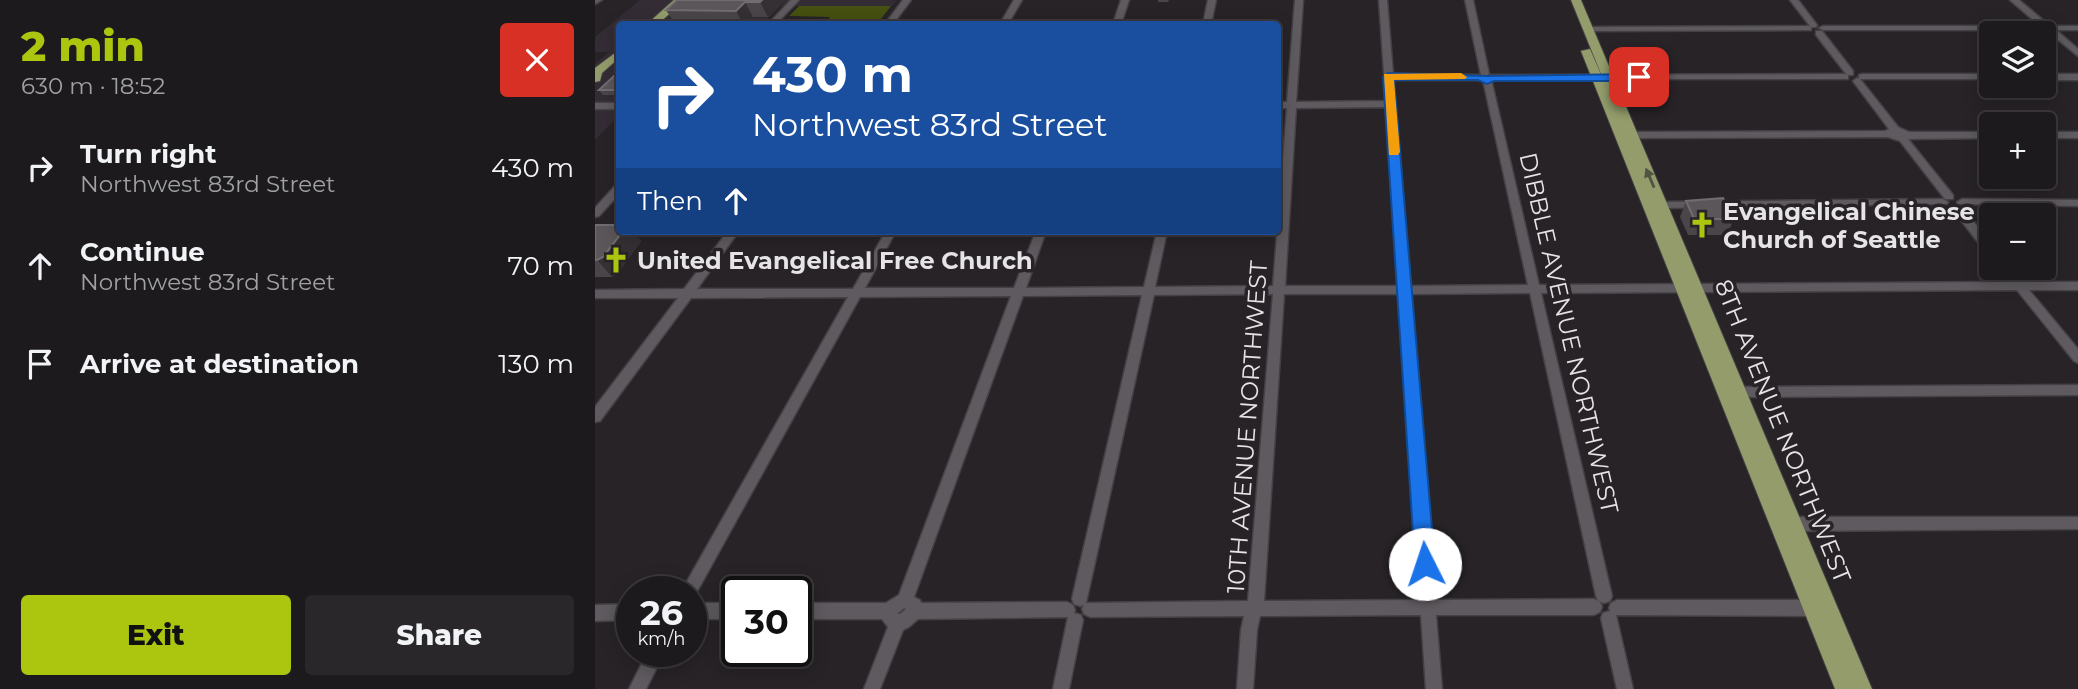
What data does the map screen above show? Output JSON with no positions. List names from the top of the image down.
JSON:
{
  "streets": {
    "main road": ["8TH AVENUE NORTHWEST"],
    "street": ["DIBBLE AVENUE NORTHWEST", "10TH AVENUE NORTHWEST"]
  },
  "places": {
    "church": ["Evangelical Chinese Church of Seattle", "United Evangelical Free Church"]
  },
  "page": {
    "heading": ["2 min", "630 m · 18:52"],
    "map_buttons": ["+", "−"],
    "turn": ["430 m", "Northwest 83rd Street"],
    "list": [
      {
        "name": "Turn right",
        "note": "Northwest 83rd Street",
        "value": "430 m"
      },
      {
        "name": "Continue",
        "note": "Northwest 83rd Street",
        "value": "70 m"
      },
      {
        "name": "Arrive at destination",
        "value": "130 m"
      }
    ],
    "then": "Then",
    "speed": "26 km/h",
    "limit": "30",
    "buttons": ["Exit", "Share"]
  }
}
